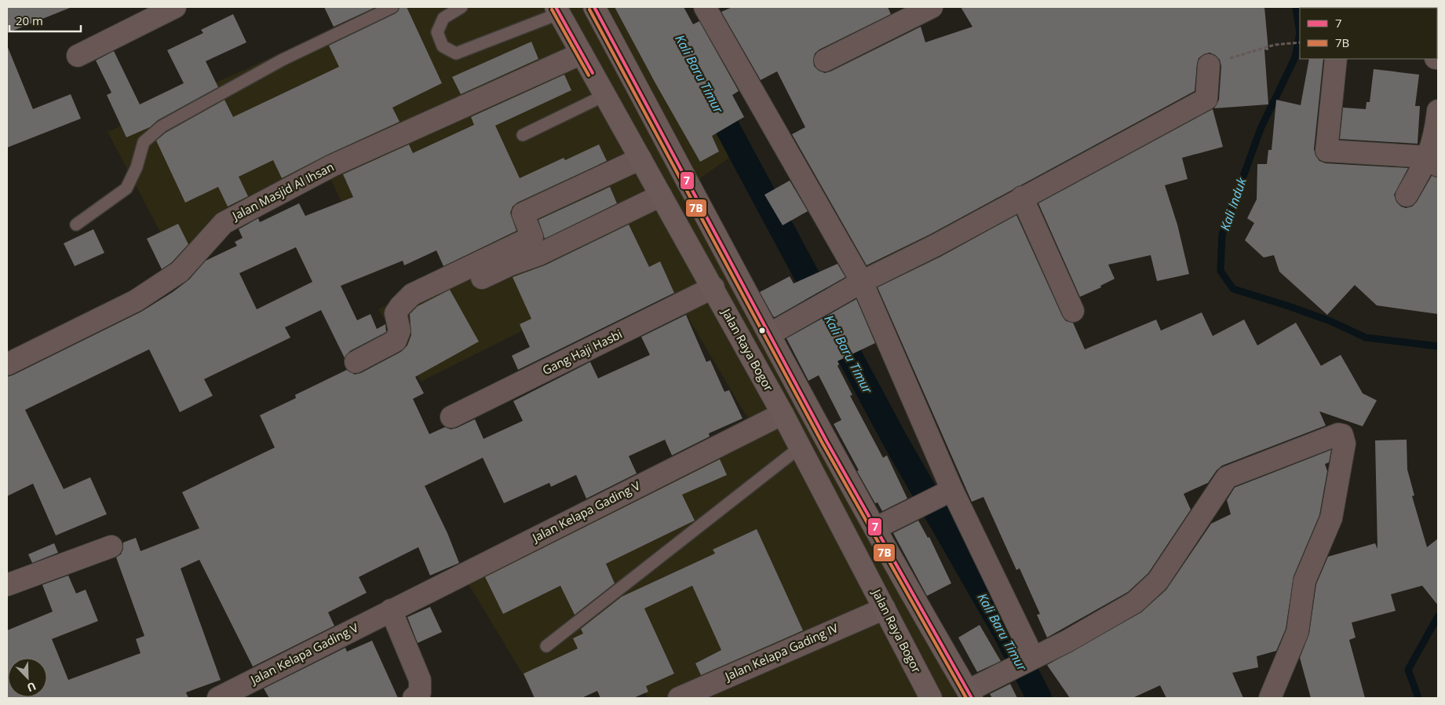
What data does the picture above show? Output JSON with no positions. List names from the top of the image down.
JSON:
{
  "streets": {
    "highway": ["Jalan Raya Bogor"],
    "street": [
      "Jalan Masjid Al Ihsan",
      "Gang Haji Hasbi",
      "Jalan Kelapa Gading V",
      "Jalan Kelapa Gading IV"
    ]
  },
  "crossings": [
    ["Jalan Masjid Al Ihsan", "Jalan Raya Bogor"],
    ["Jalan Raya Bogor", "Gang Haji Hasbi"],
    ["Jalan Raya Bogor", "Jalan Kelapa Gading V"],
    ["Jalan Raya Bogor", "Jalan Kelapa Gading IV"]
  ],
  "water": ["Kali Baru Timur", "Kali Induk"],
  "lines": ["transit line 7", "transit line 7B"],
  "legend": ["7", "7B"],
  "scale_bar": "20 m",
  "north": "bottom right"
}
